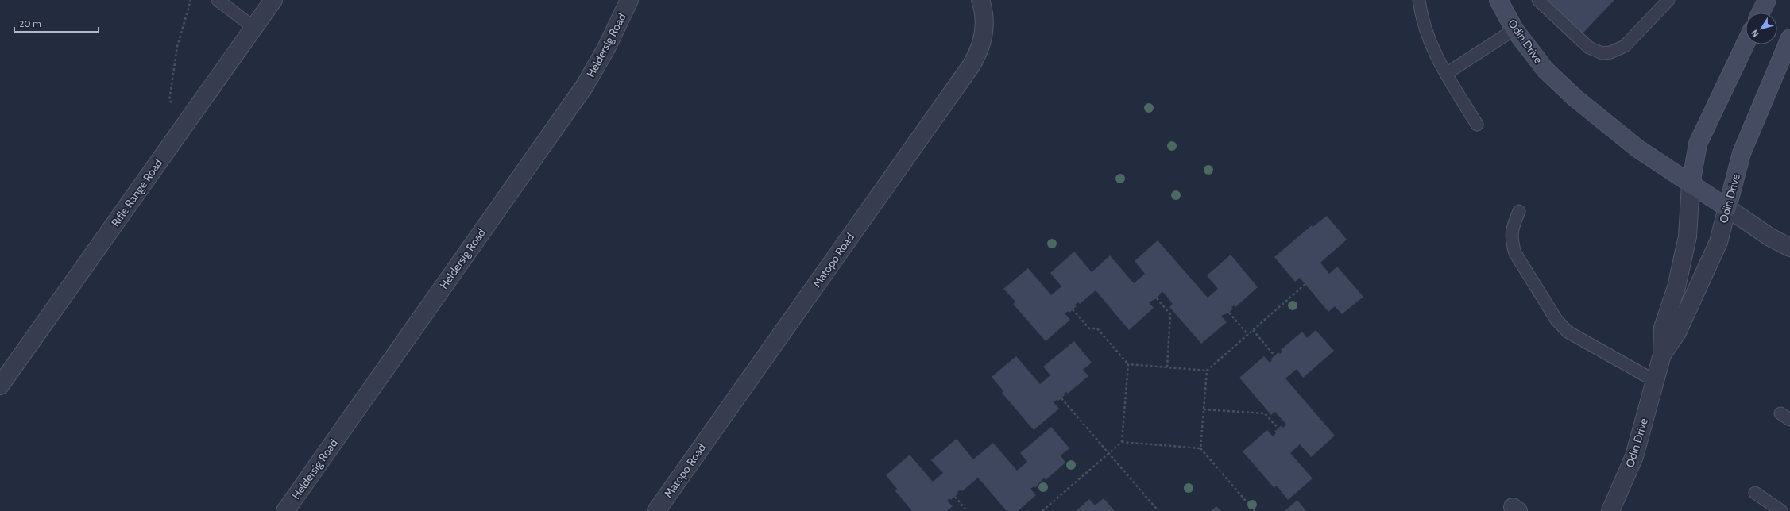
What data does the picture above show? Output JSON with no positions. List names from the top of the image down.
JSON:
{
  "streets": {
    "street": [
      "Odin Drive",
      "Heldersig Road",
      "Rifle Range Road",
      "Matopo Road"
    ]
  },
  "scale_bar": "20 m",
  "north": "bottom left"
}
